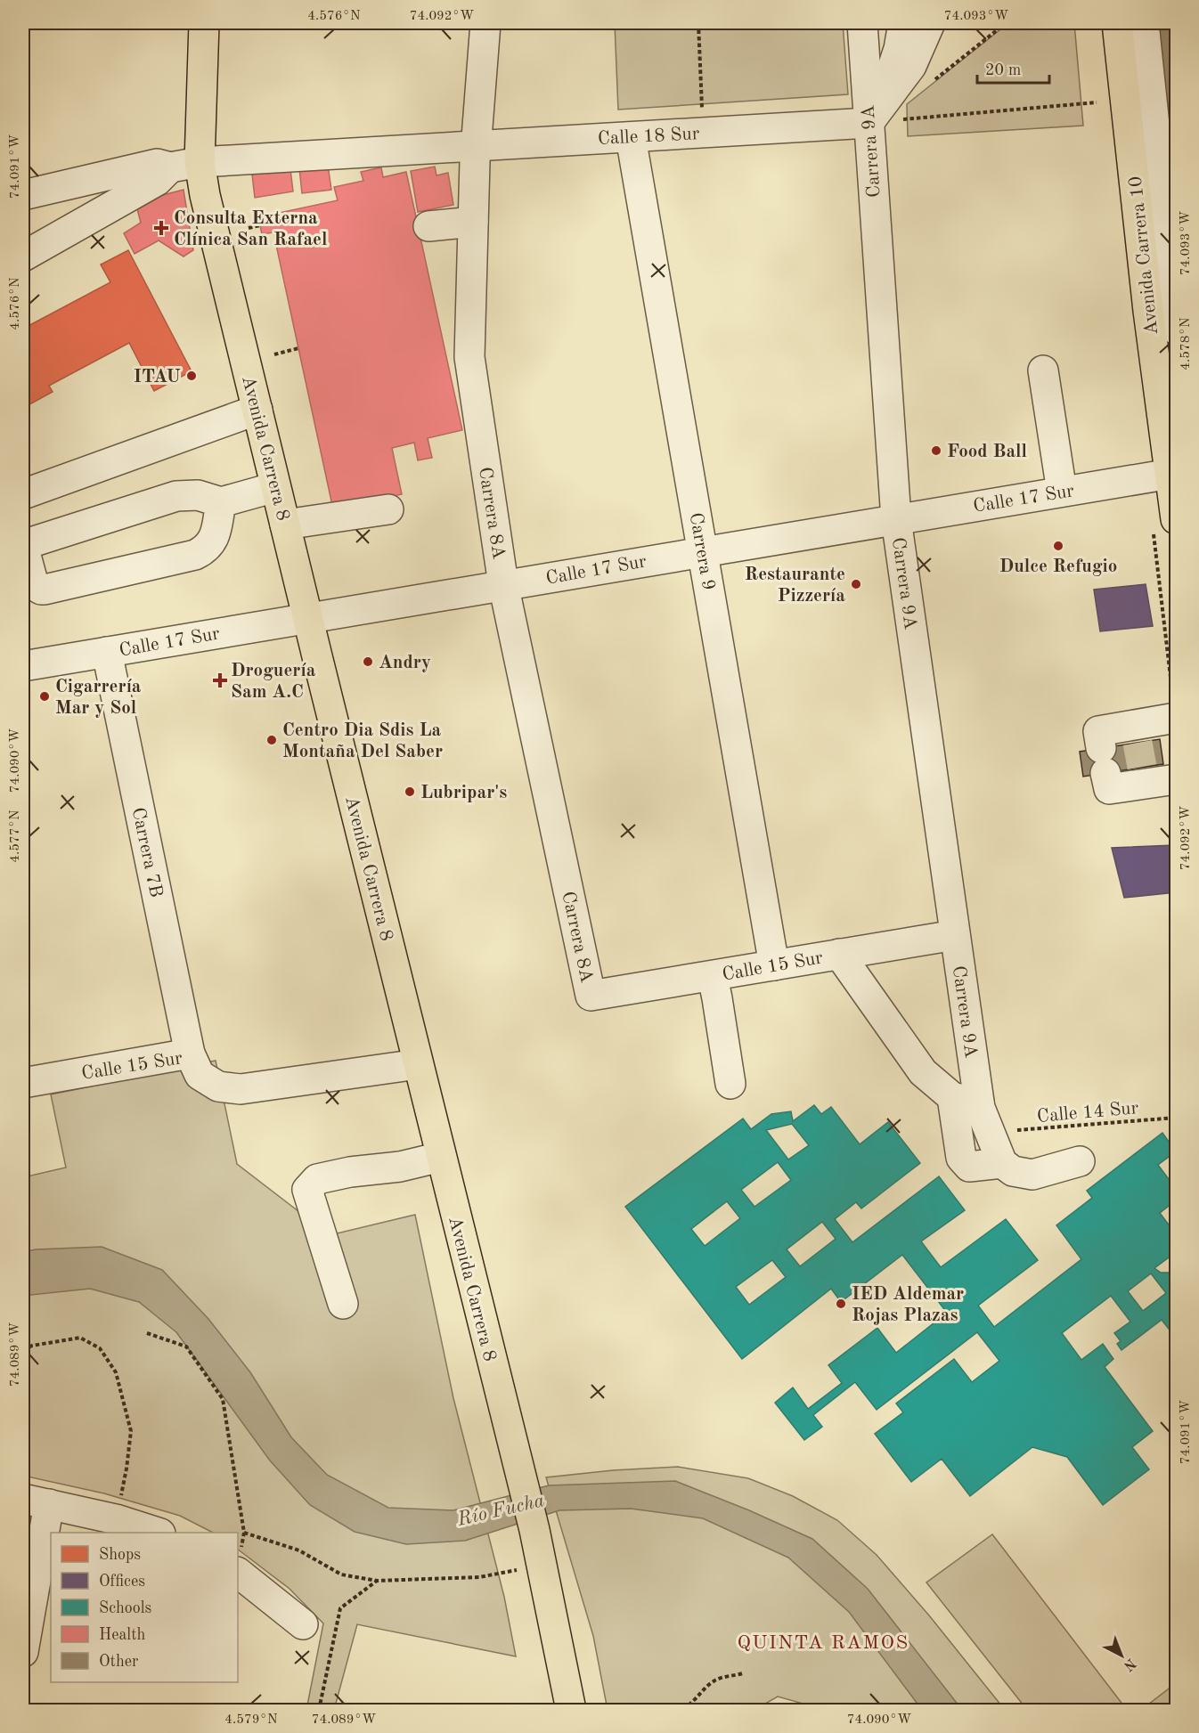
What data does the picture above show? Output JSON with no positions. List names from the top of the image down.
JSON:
{
  "streets": {
    "main road": ["Avenida Carrera 10", "Avenida Carrera 8"],
    "street": [
      "Calle 18 Sur",
      "Carrera 9A",
      "Calle 17 Sur",
      "Carrera 8A",
      "Carrera 9",
      "Carrera 7B",
      "Calle 15 Sur"
    ],
    "path": ["Calle 14 Sur"]
  },
  "crossings": [
    ["Calle 18 Sur", "Carrera 9A"],
    ["Calle 18 Sur", "Avenida Carrera 8"],
    ["Calle 18 Sur", "Carrera 8A"],
    ["Calle 18 Sur", "Carrera 9"],
    ["Carrera 9A", "Calle 17 Sur"],
    ["Carrera 9A", "Calle 15 Sur"],
    ["Avenida Carrera 10", "Calle 17 Sur"],
    ["Avenida Carrera 8", "Calle 17 Sur"],
    ["Avenida Carrera 8", "Calle 15 Sur"],
    ["Calle 17 Sur", "Carrera 8A"],
    ["Calle 17 Sur", "Carrera 9"],
    ["Calle 17 Sur", "Carrera 7B"],
    ["Carrera 8A", "Calle 15 Sur"],
    ["Carrera 9", "Calle 15 Sur"],
    ["Carrera 7B", "Calle 15 Sur"]
  ],
  "districts": ["QUINTA RAMOS"],
  "water": ["Río Fucha"],
  "places": {
    "health": ["Consulta Externa Clínica San Rafael", "Droguería Sam A.C"],
    "other": [
      "ITAU",
      "Food Ball",
      "Dulce Refugio",
      "Restaurante Pizzería",
      "Andry",
      "Cigarrería Mar y Sol",
      "Centro Dia Sdis La Montaña Del Saber",
      "Lubripar's",
      "IED Aldemar Rojas Plazas"
    ]
  },
  "legend": [
    "Shops",
    "Offices",
    "Schools",
    "Health",
    "Other"
  ],
  "scale_bar": "20 m",
  "north": "bottom right",
  "coordinates": [
    "4.576°N",
    "74.092°W",
    "74.093°W",
    "74.091°W",
    "4.578°N",
    "74.090°W",
    "4.577°N",
    "74.089°W",
    "4.579°N"
  ]
}
